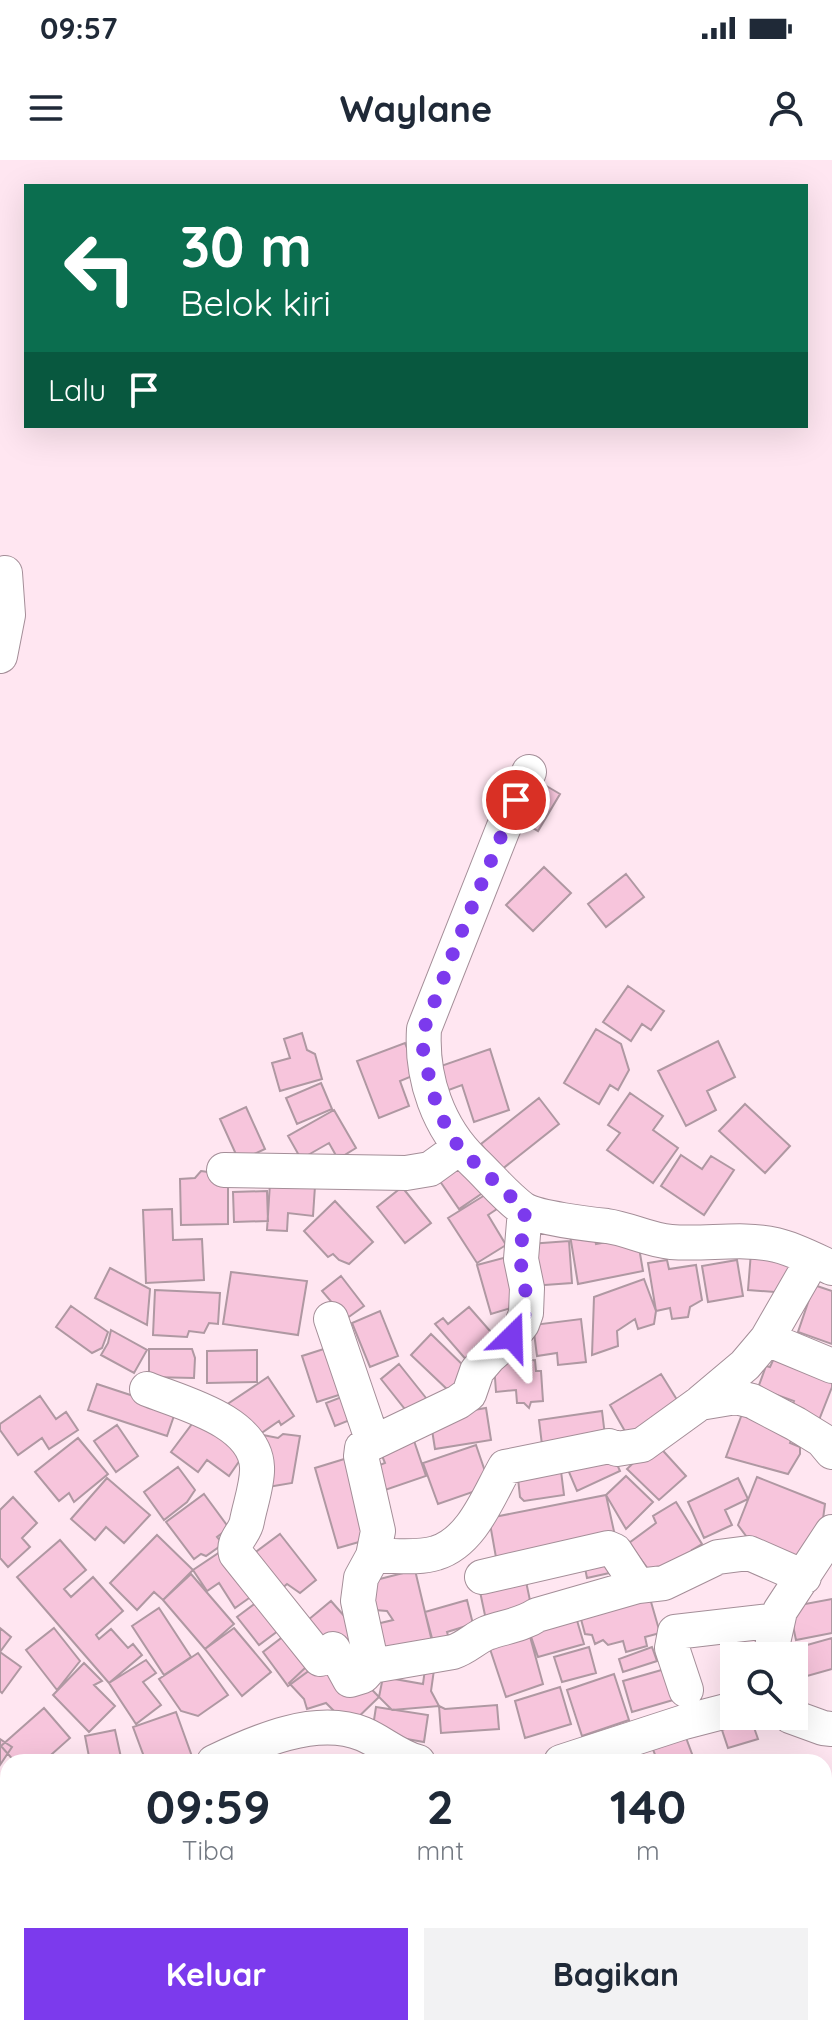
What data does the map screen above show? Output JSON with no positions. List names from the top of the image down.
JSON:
{
  "page": {
    "status": "09:57",
    "header": "Waylane",
    "turn": ["30 m", "Belok kiri"],
    "then": "Lalu",
    "eta": [
      "09:59",
      "Tiba",
      "2",
      "mnt",
      "140",
      "m"
    ],
    "buttons": ["Keluar", "Bagikan"]
  }
}
